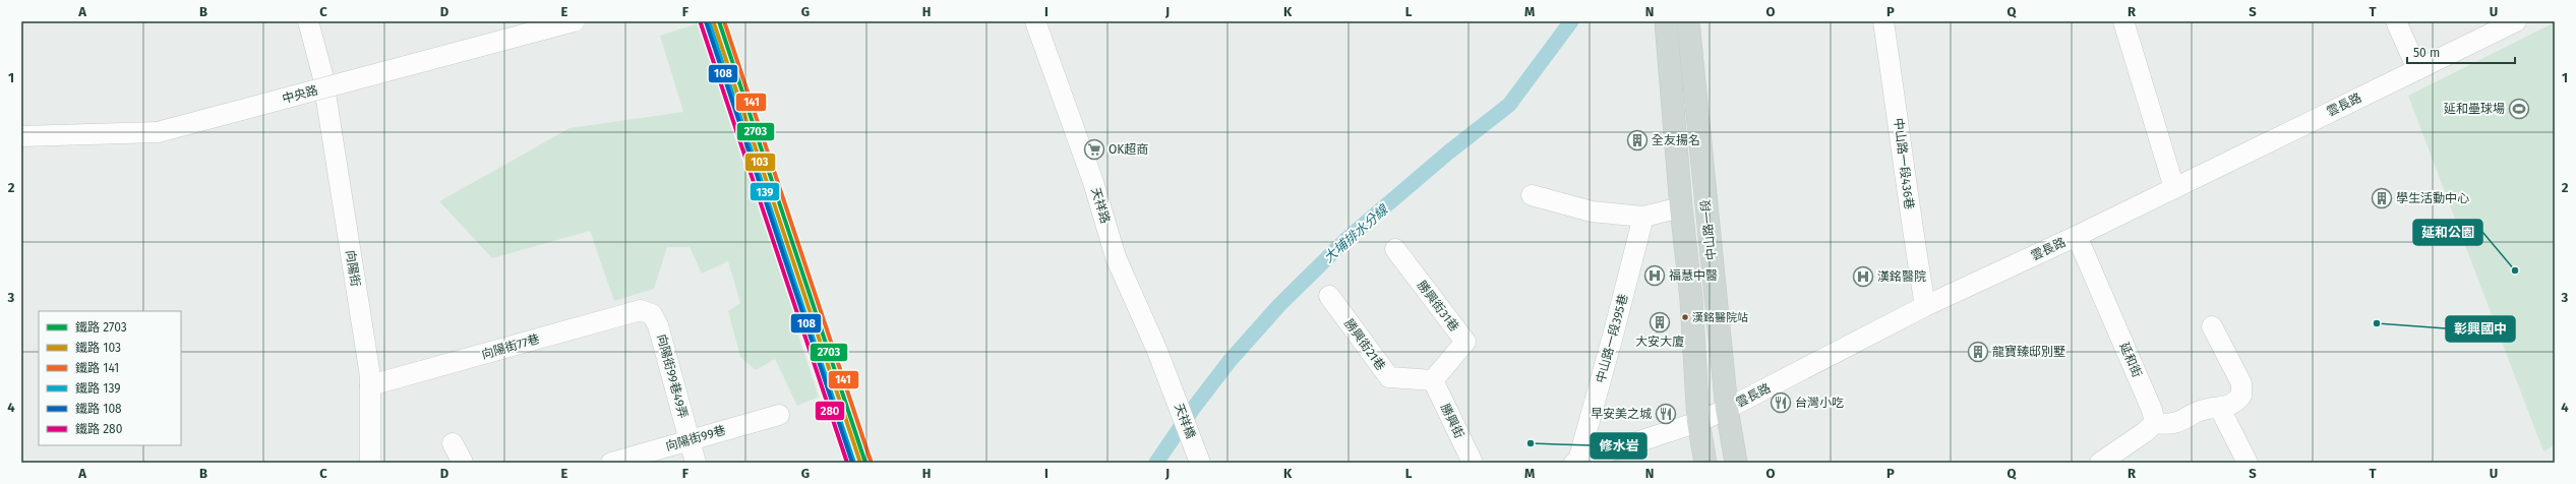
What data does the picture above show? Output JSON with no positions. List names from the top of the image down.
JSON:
{
  "streets": {
    "main road": ["中山路一段"],
    "street": [
      "中央路",
      "雲長路",
      "中山路一段436巷",
      "天祥路",
      "向陽街",
      "勝興街31巷",
      "中山路一段395巷",
      "勝興街21巷",
      "向陽街77巷",
      "延和街",
      "向陽街99巷49弄",
      "天祥橋",
      "勝興街",
      "向陽街99巷"
    ]
  },
  "crossings": [
    ["雲長路", "中山路一段436巷"],
    ["雲長路", "中山路一段"],
    ["雲長路", "中山路一段395巷"],
    ["雲長路", "延和街"],
    ["天祥路", "天祥橋"],
    ["向陽街", "向陽街77巷"],
    ["勝興街31巷", "勝興街21巷"],
    ["勝興街31巷", "勝興街"],
    ["勝興街21巷", "勝興街"],
    ["向陽街77巷", "向陽街99巷49弄"],
    ["向陽街99巷49弄", "向陽街99巷"]
  ],
  "water": ["大埔排水分線"],
  "places": {
    "sports": ["延和壘球場"],
    "building": [
      "全友揚名",
      "學生活動中心",
      "大安大廈",
      "龍寶臻邸別墅"
    ],
    "supermarket": ["OK超商"],
    "other": [
      "延和公園",
      "漢銘醫院站",
      "彰興國中",
      "修水岩"
    ],
    "hospital": ["福慧中醫", "漢銘醫院"],
    "restaurant": ["台灣小吃", "早安美之城"]
  },
  "lines": [
    "rail line 2703",
    "rail line 141",
    "rail line 108",
    "rail line 103",
    "rail line 280",
    "rail line 139"
  ],
  "legend": [
    "鐵路 2703",
    "鐵路 103",
    "鐵路 141",
    "鐵路 139",
    "鐵路 108",
    "鐵路 280"
  ],
  "scale_bar": "50 m",
  "grid": {
    "columns": [
      "A",
      "B",
      "C",
      "D",
      "E",
      "F",
      "G",
      "H",
      "I",
      "J",
      "K",
      "L",
      "M",
      "N",
      "O",
      "P",
      "Q",
      "R",
      "S",
      "T",
      "U"
    ],
    "rows": [
      "1",
      "2",
      "3",
      "4"
    ]
  }
}
